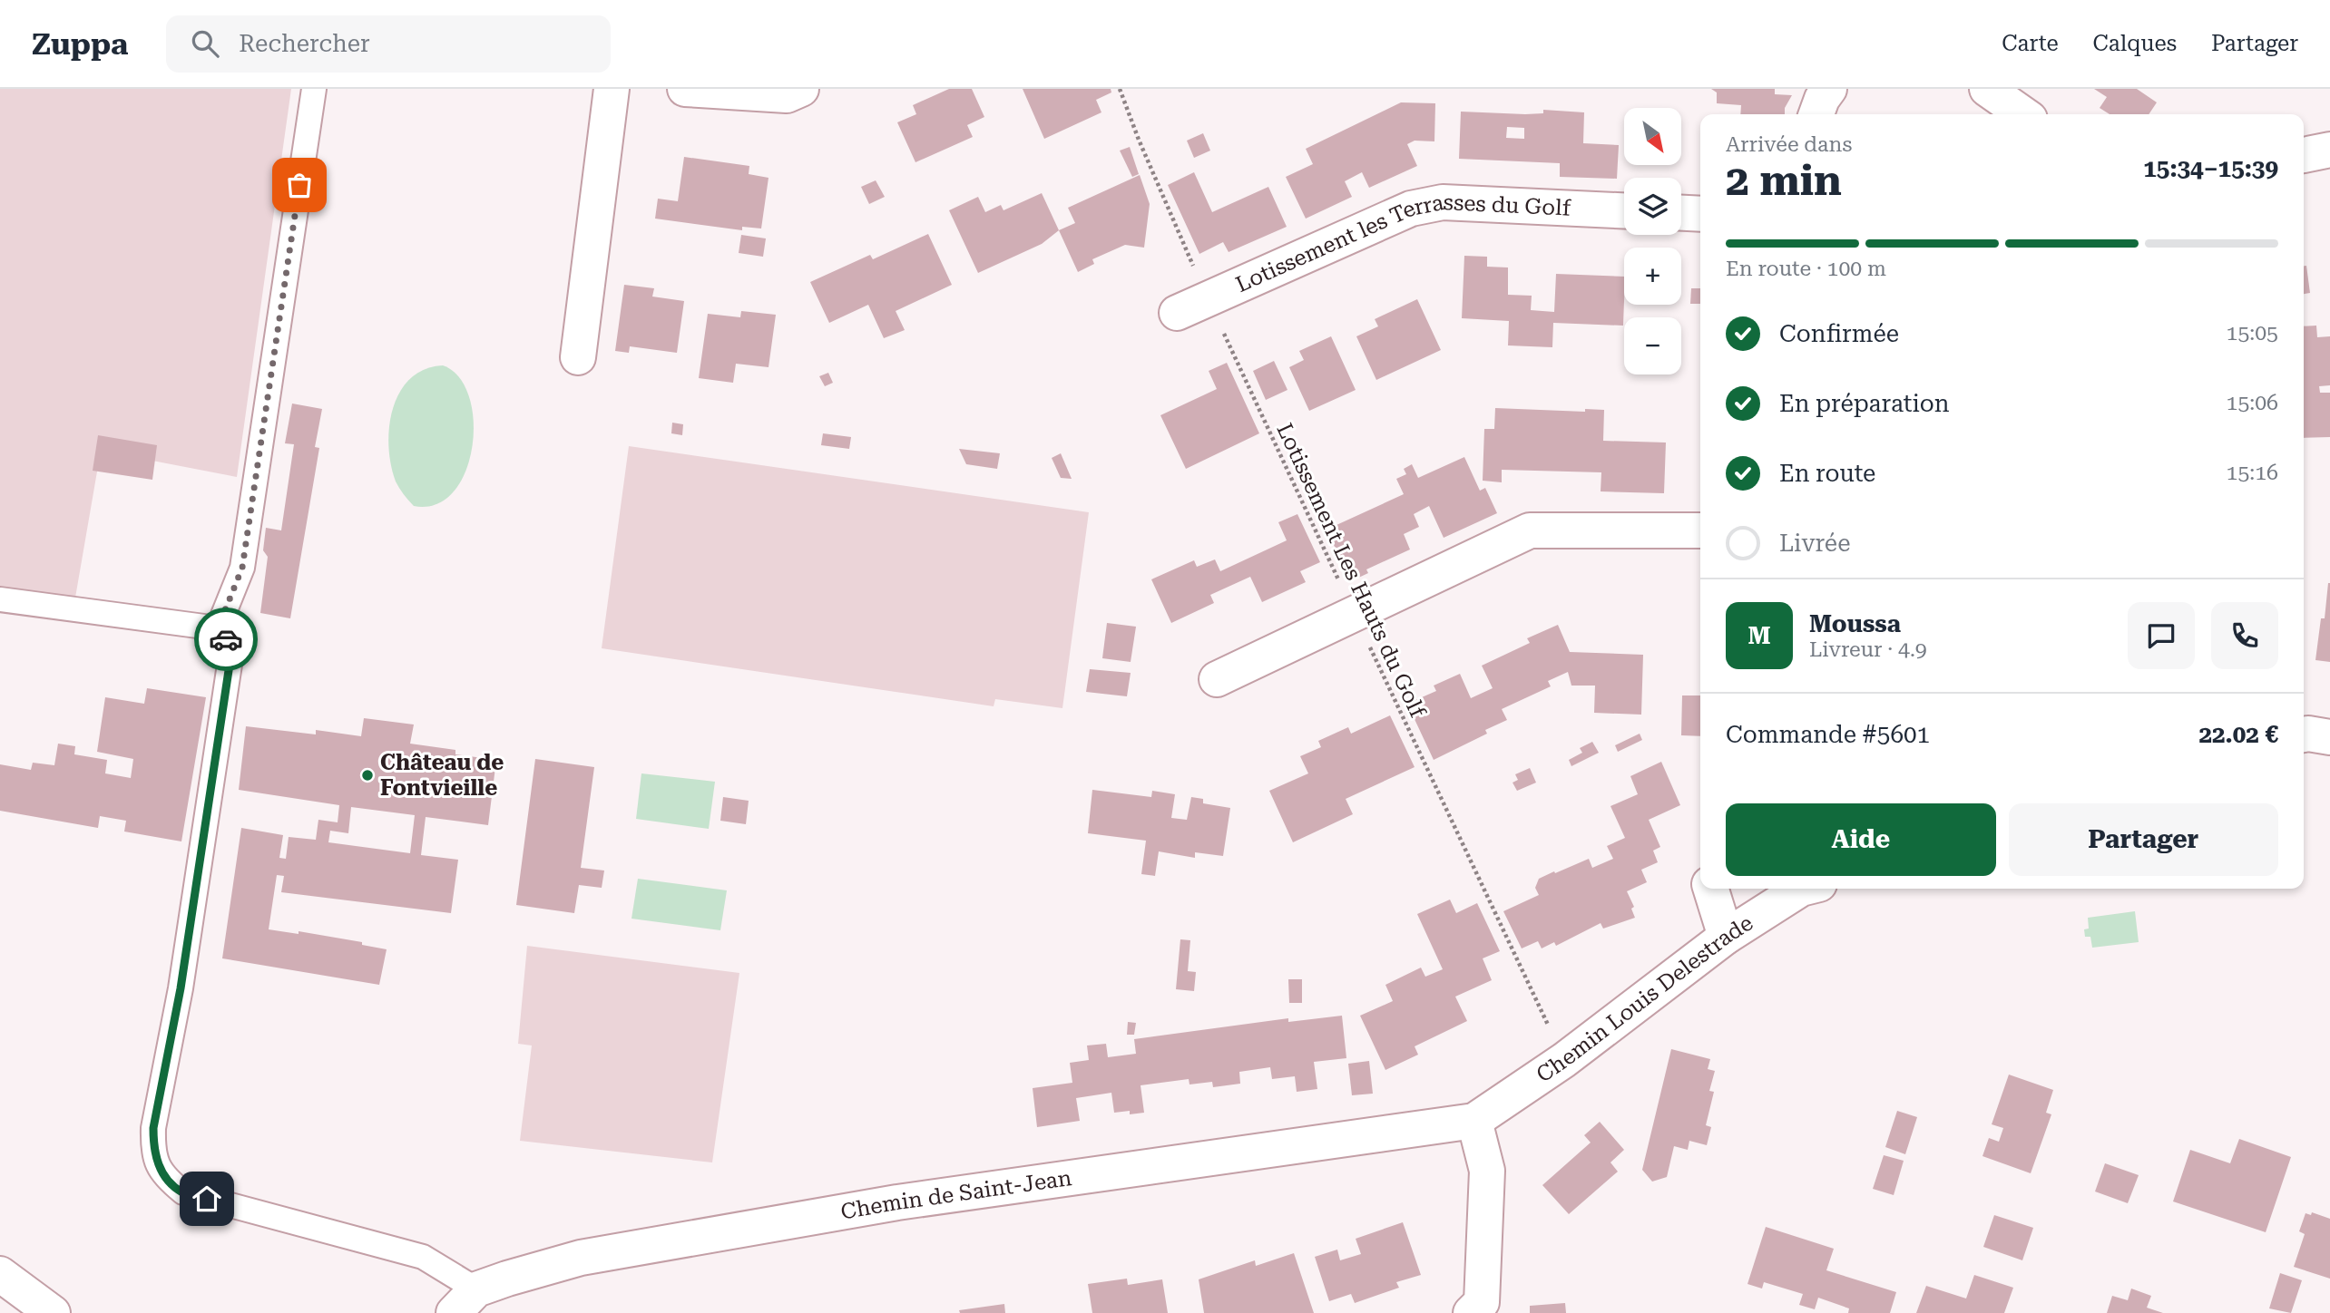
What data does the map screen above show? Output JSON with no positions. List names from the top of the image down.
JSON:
{
  "streets": {
    "street": ["Lotissement les Terrasses du Golf", "Chemin Louis Delestrade", "Chemin de Saint-Jean"],
    "path": ["Lotissement Les Hauts du Golf"]
  },
  "crossings": [
    ["Lotissement les Terrasses du Golf", "Lotissement Les Hauts du Golf"],
    ["Lotissement Les Hauts du Golf", "Chemin Louis Delestrade"],
    ["Chemin Louis Delestrade", "Chemin de Saint-Jean"]
  ],
  "places": ["Château de Fontvieille"],
  "north": "bottom right",
  "page": {
    "header": "Zuppa",
    "search": "Rechercher",
    "nav": ["Carte", "Calques", "Partager"],
    "map_buttons": ["+", "−"],
    "heading": ["2 min", "Arrivée dans", "15:34–15:39"],
    "panel": [
      "Moussa",
      "Livreur · 4.9",
      "Commande #5601",
      "22.02 €"
    ],
    "bar": "En route · 100 m",
    "list": [
      ["Confirmée", "15:05"],
      ["En préparation", "15:06"],
      ["En route", "15:16"],
      "Livrée"
    ],
    "round": "M",
    "buttons": ["Aide", "Partager"]
  }
}
